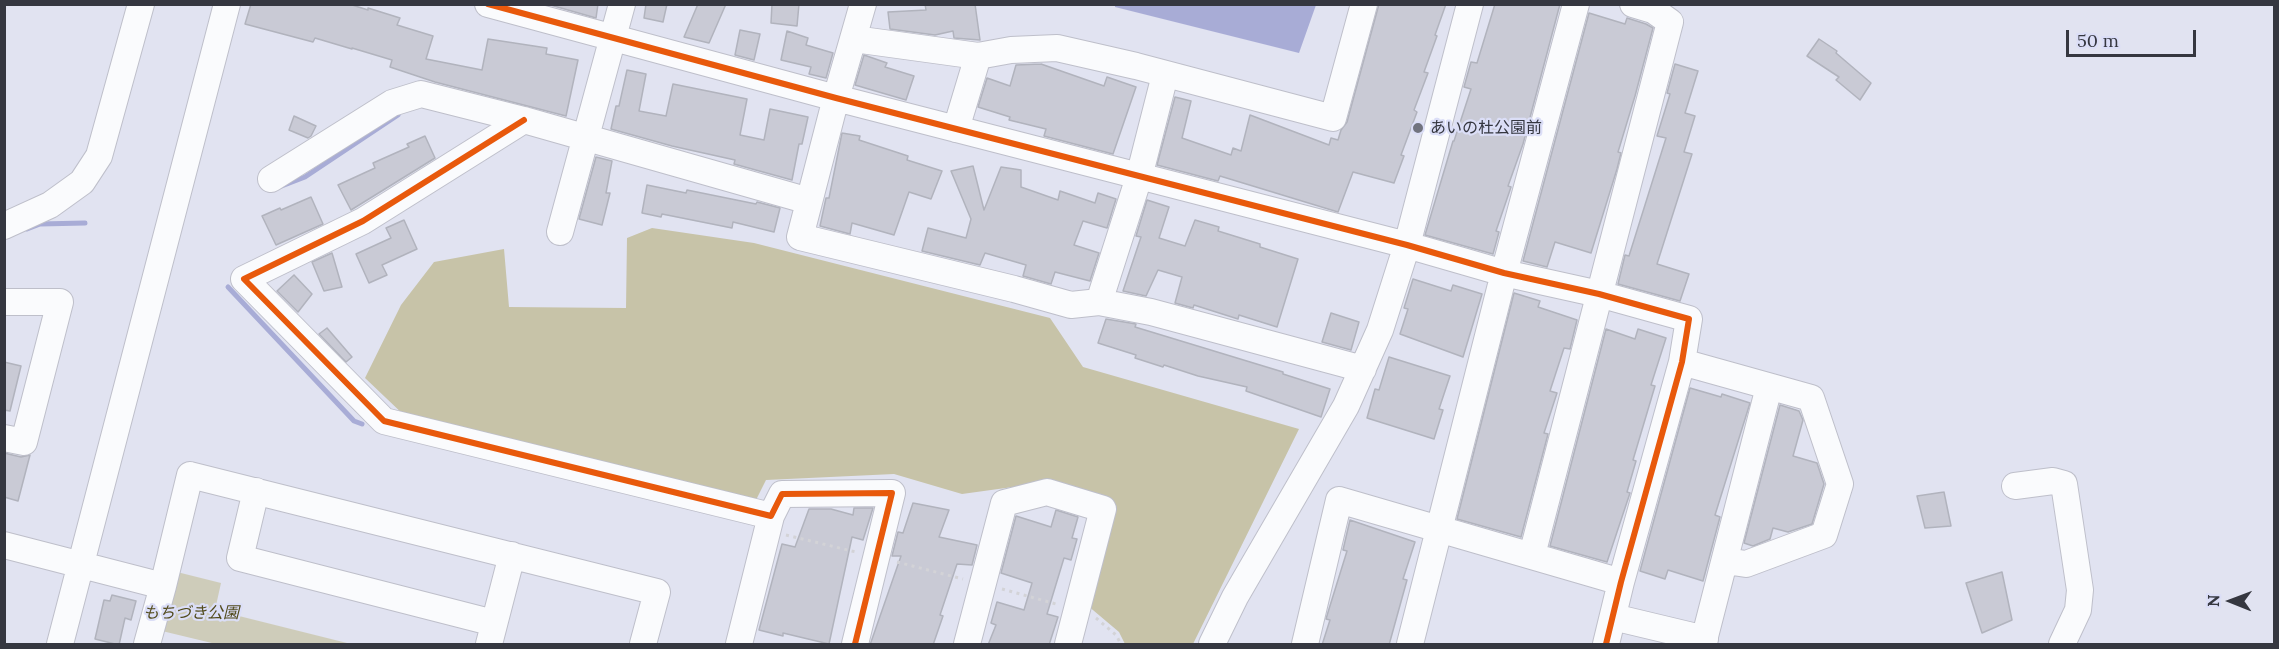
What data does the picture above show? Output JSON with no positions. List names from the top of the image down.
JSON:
{
  "parks": ["もちづき公園"],
  "places": ["あいの杜公園前"],
  "scale_bar": "50 m",
  "north": "left"
}
